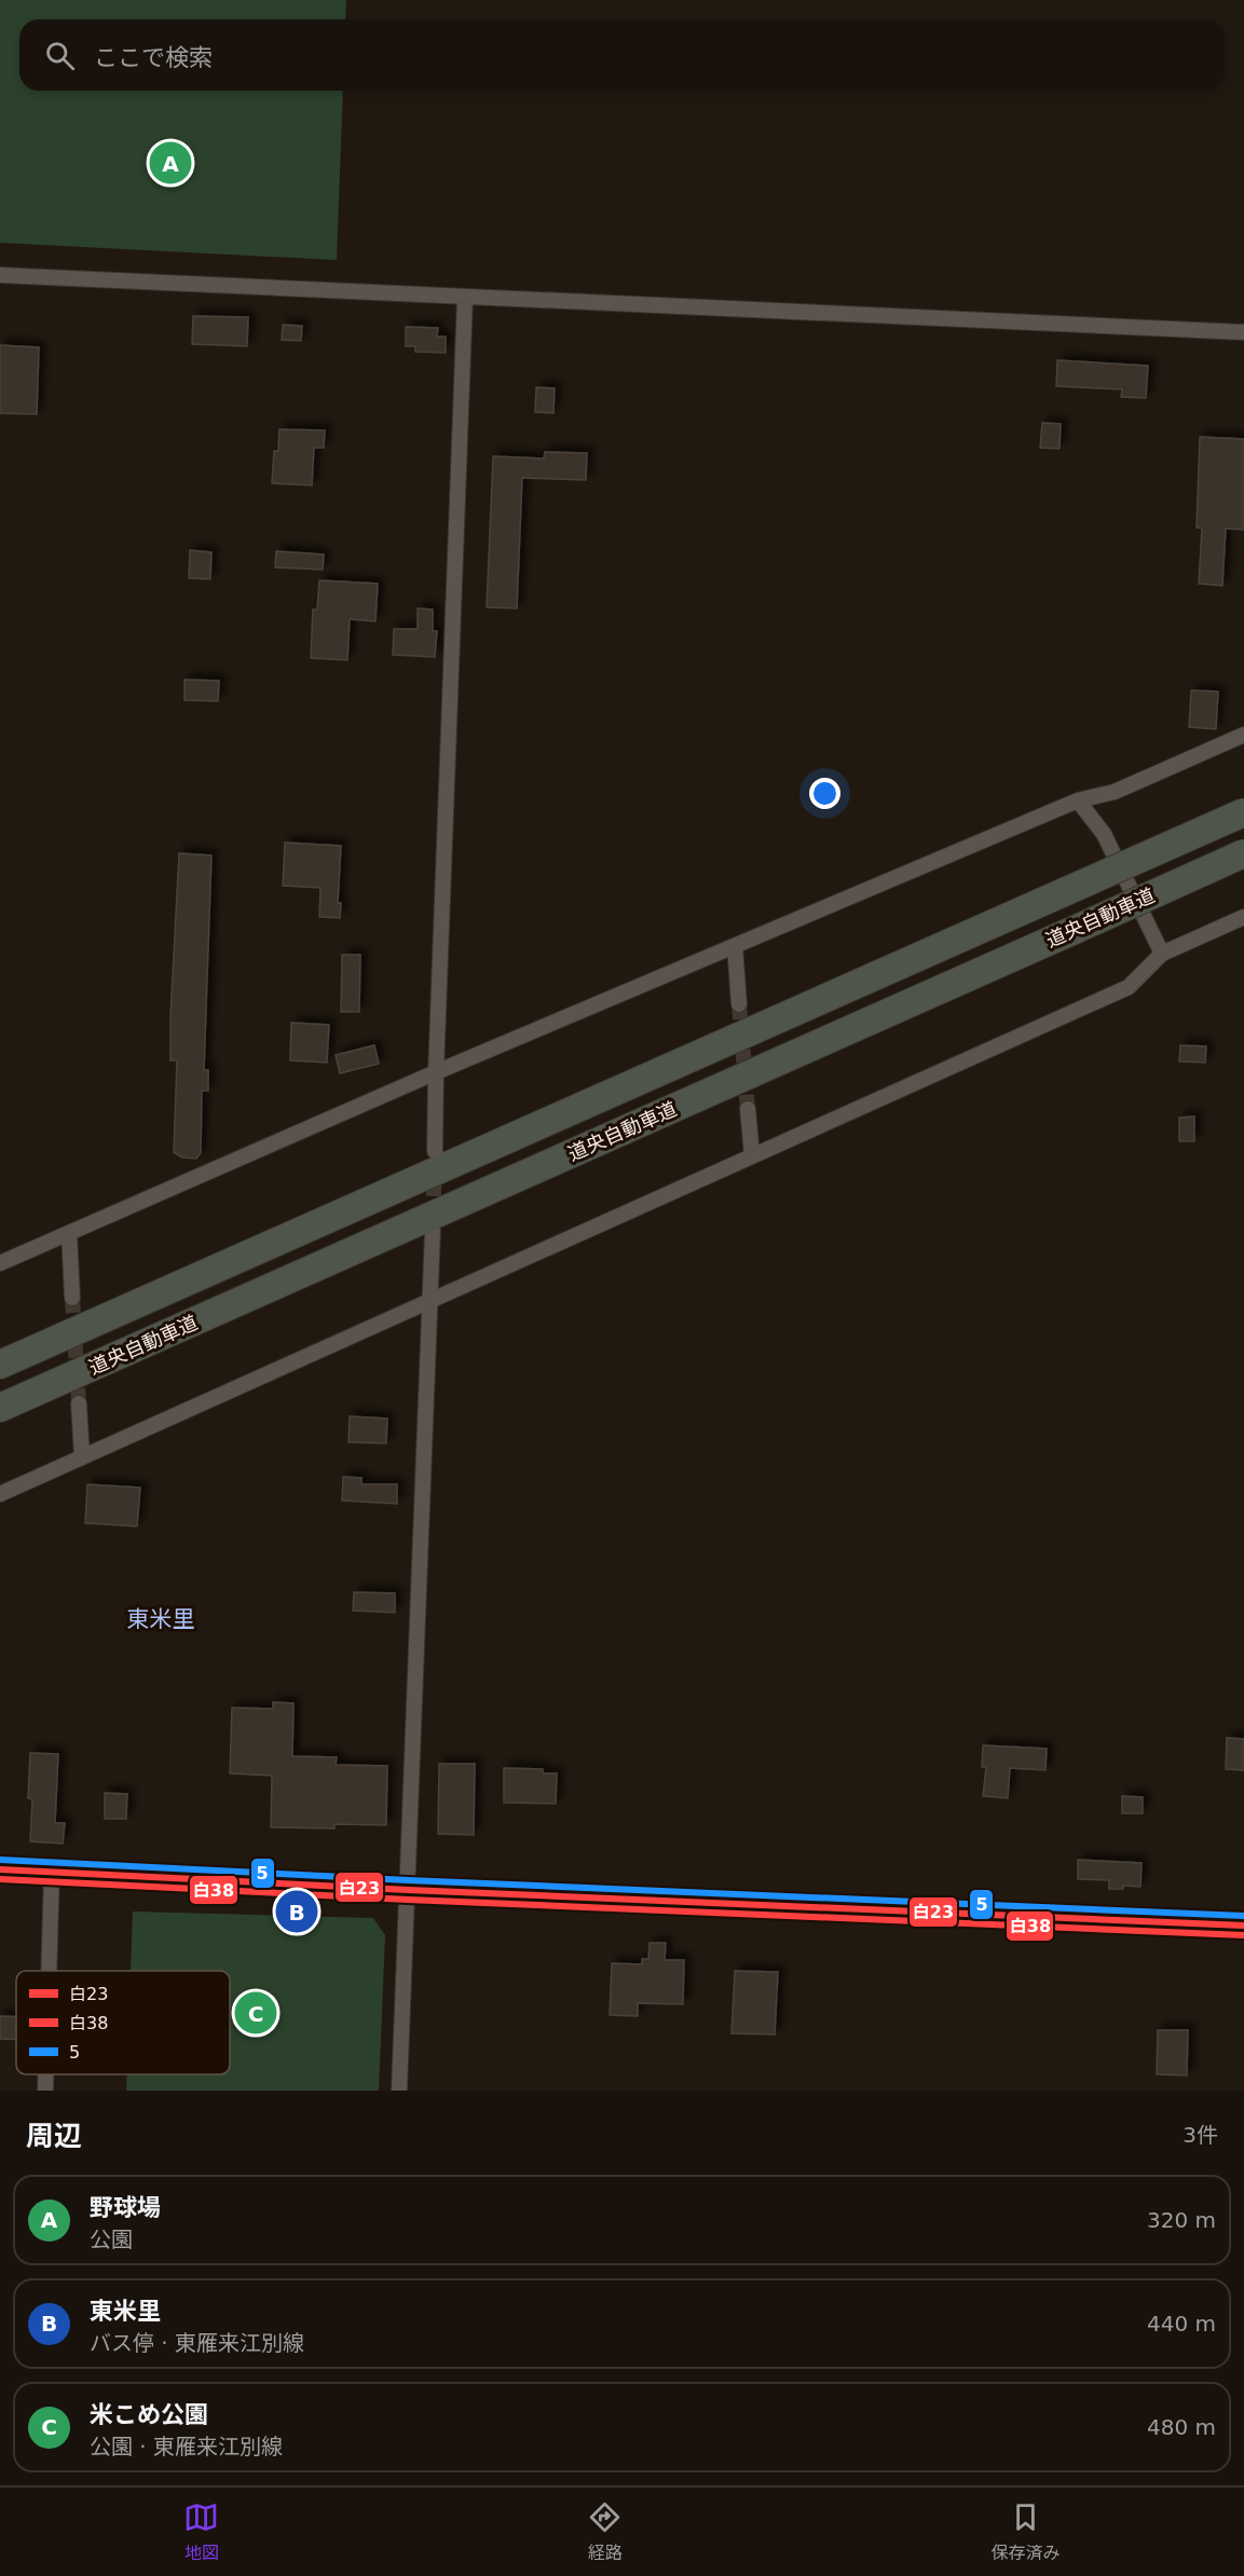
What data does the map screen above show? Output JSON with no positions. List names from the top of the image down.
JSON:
{
  "streets": {
    "highway": ["道央自動車道"]
  },
  "districts": ["東米里"],
  "lines": ["transit line 5", "transit line 白23", "transit line 白38"],
  "legend": ["白23", "白38", "5"],
  "page": {
    "search": "ここで検索",
    "pins": ["A", "B", "C"],
    "heading": ["周辺", "3件"],
    "list": [
      {
        "mark": "A",
        "name": "野球場",
        "note": "公園",
        "value": "320 m"
      },
      {
        "mark": "B",
        "name": "東米里",
        "note": "バス停 · 東雁来江別線",
        "value": "440 m"
      },
      {
        "mark": "C",
        "name": "米こめ公園",
        "note": "公園 · 東雁来江別線",
        "value": "480 m"
      }
    ],
    "nav": ["地図", "経路", "保存済み"]
  }
}
